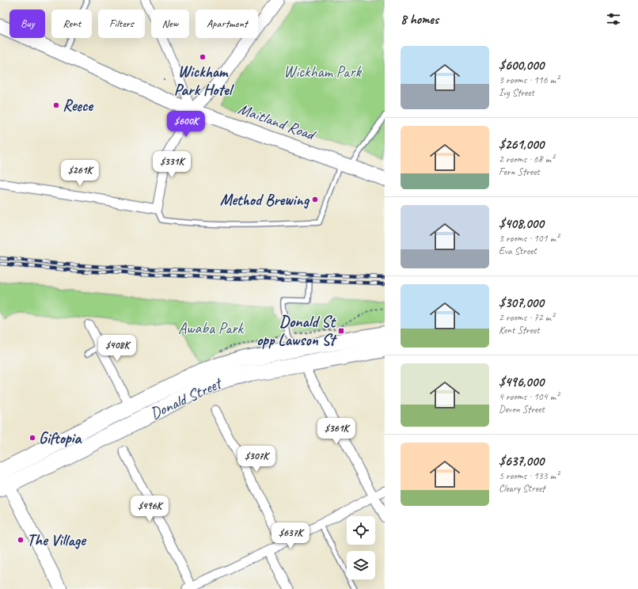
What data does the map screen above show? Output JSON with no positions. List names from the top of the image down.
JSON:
{
  "streets": {
    "highway": ["Donald Street"],
    "main road": ["Maitland Road"]
  },
  "parks": ["Wickham Park", "Awaba Park"],
  "places": {
    "other": [
      "Wickham Park Hotel",
      "Reece",
      "Method Brewing",
      "Giftopia",
      "The Village"
    ],
    "transit": ["Donald St opp Lawson St"]
  },
  "page": {
    "heading": "8 homes",
    "chip": [
      "Buy",
      "Rent",
      "Filters",
      "New",
      "Apartment"
    ],
    "list": [
      {
        "name": "$600,000",
        "note": "3 rooms · 116 m² · Ivy Street"
      },
      {
        "name": "$261,000",
        "note": "2 rooms · 68 m² · Fern Street"
      },
      {
        "name": "$408,000",
        "note": "3 rooms · 101 m² · Eva Street"
      },
      {
        "name": "$307,000",
        "note": "2 rooms · 72 m² · Kent Street"
      },
      {
        "name": "$496,000",
        "note": "4 rooms · 104 m² · Devon Street"
      },
      {
        "name": "$637,000",
        "note": "5 rooms · 133 m² · Cleary Street"
      }
    ],
    "price": [
      "$600K",
      "$331K",
      "$261K",
      "$408K",
      "$361K",
      "$307K",
      "$496K",
      "$637K"
    ]
  }
}
